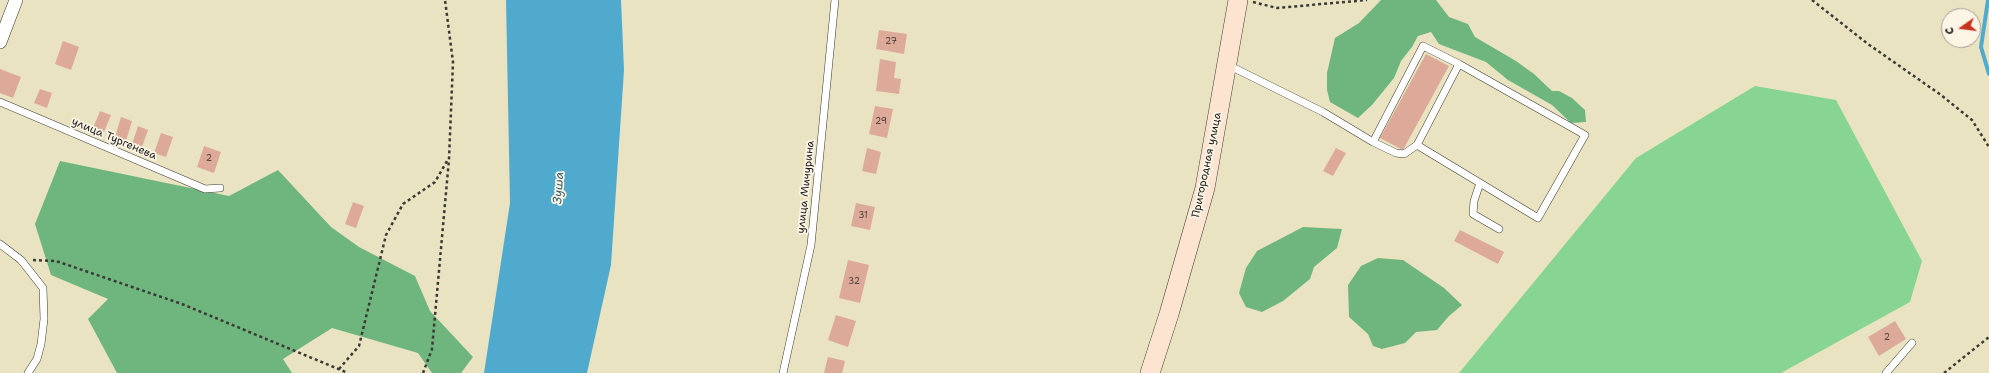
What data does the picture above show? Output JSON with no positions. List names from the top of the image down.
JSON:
{
  "streets": {
    "street": ["Пригородная улица"],
    "lane": ["улица Тургенева", "улица Мичурина"]
  },
  "water": ["Зуша"],
  "house_numbers": [
    "27",
    "29",
    "2",
    "31",
    "32",
    "2"
  ],
  "north": "left"
}
